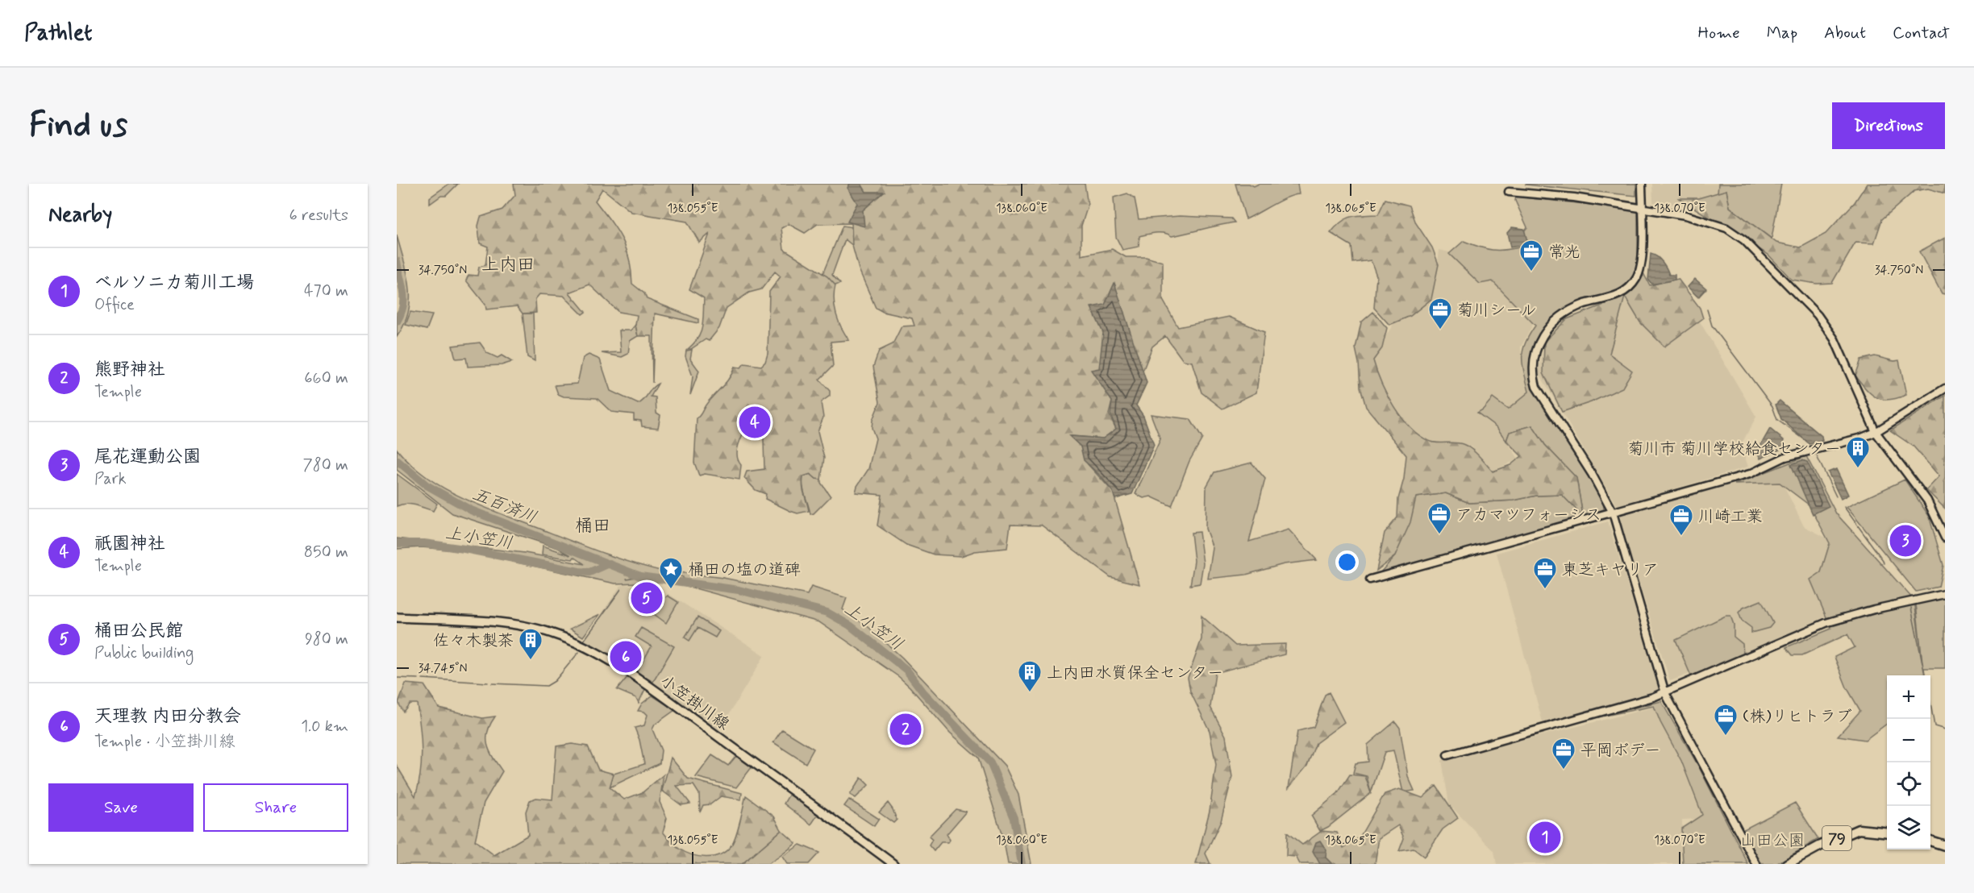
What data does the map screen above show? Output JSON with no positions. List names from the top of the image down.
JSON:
{
  "streets": {
    "main road": ["小笠掛川線", "79"]
  },
  "districts": ["上内田", "桶田"],
  "water": ["五百済川", "上小笠川"],
  "parks": ["山田公園"],
  "places": {
    "office": [
      "常光",
      "菊川シール",
      "アカマツフォーシス",
      "川崎工業",
      "東芝キヤリア",
      "(株)リヒトラブ",
      "平岡ボデー"
    ],
    "building": ["菊川市 菊川学校給食センター", "佐々木製茶", "上内田水質保全センター"],
    "place": ["桶田の塩の道碑"]
  },
  "page": {
    "header": "Pathlet",
    "nav": [
      "Home",
      "Map",
      "About",
      "Contact"
    ],
    "buttons": [
      "Directions",
      ["Save", "Share"]
    ],
    "title": "Find us",
    "heading": ["Nearby", "6 results"],
    "list": [
      {
        "mark": "1",
        "name": "ベルソニカ菊川工場",
        "note": "Office",
        "value": "470 m"
      },
      {
        "mark": "2",
        "name": "熊野神社",
        "note": "Temple",
        "value": "660 m"
      },
      {
        "mark": "3",
        "name": "尾花運動公園",
        "note": "Park",
        "value": "780 m"
      },
      {
        "mark": "4",
        "name": "祇園神社",
        "note": "Temple",
        "value": "850 m"
      },
      {
        "mark": "5",
        "name": "桶田公民館",
        "note": "Public building",
        "value": "980 m"
      },
      {
        "mark": "6",
        "name": "天理教 内田分教会",
        "note": "Temple · 小笠掛川線",
        "value": "1.0 km"
      }
    ],
    "pins": [
      "4",
      "3",
      "5",
      "6",
      "2",
      "1"
    ],
    "map_buttons": ["+", "−"]
  },
  "coordinates": [
    "138.055°E",
    "138.060°E",
    "138.065°E",
    "138.070°E",
    "34.750°N",
    "34.745°N"
  ]
}
